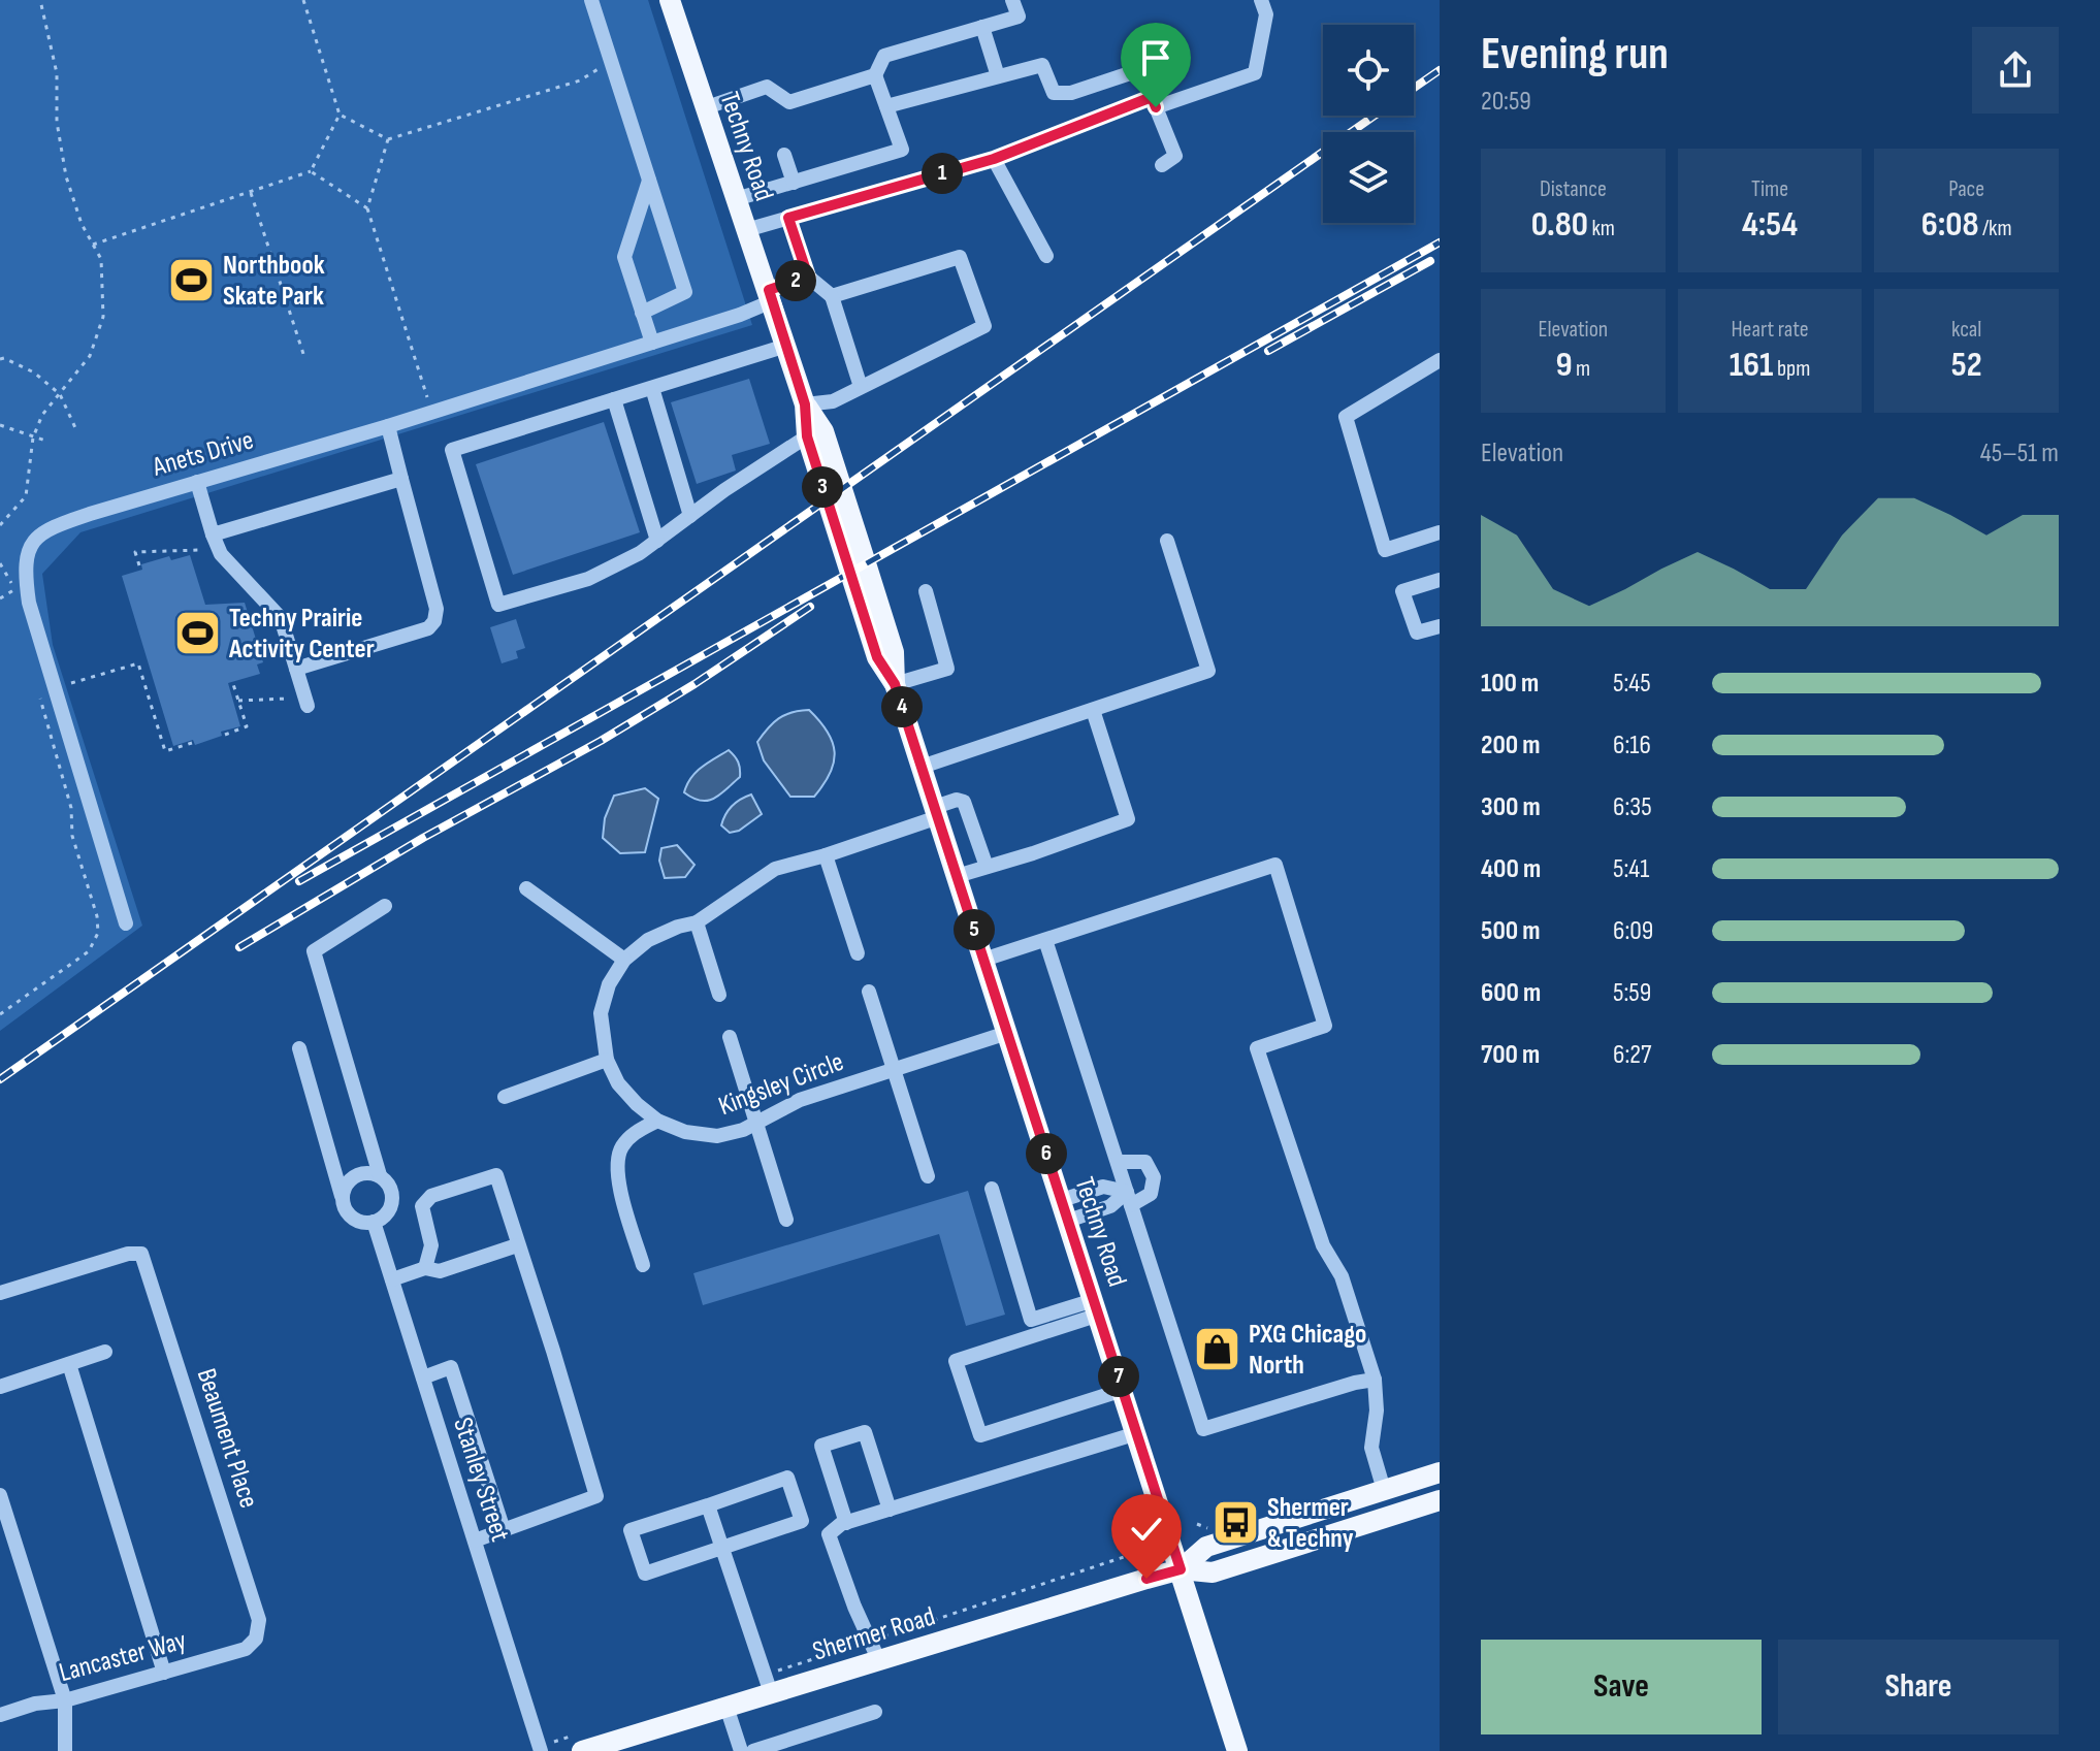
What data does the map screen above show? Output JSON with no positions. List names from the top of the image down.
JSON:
{
  "streets": {
    "main road": ["Techny Road", "Shermer Road"],
    "street": [
      "Anets Drive",
      "Kingsley Circle",
      "Beaument Place",
      "Stanley Street",
      "Lancaster Way"
    ]
  },
  "crossings": [
    ["Techny Road", "Anets Drive"],
    ["Techny Road", "Kingsley Circle"],
    ["Techny Road", "Shermer Road"],
    ["Beaument Place", "Lancaster Way"]
  ],
  "places": {
    "sports": ["Northbook Skate Park", "Techny Prairie Activity Center"],
    "shop": ["PXG Chicago North"],
    "bus stop": ["Shermer & Techny"]
  },
  "page": {
    "heading": ["Evening run", "20:59"],
    "stats": [
      ["Distance", "0.80 km"],
      ["Time", "4:54"],
      ["Pace", "6:08 /km"],
      ["Elevation", "9 m"],
      ["Heart rate", "161 bpm"],
      ["kcal", "52"]
    ],
    "pins": [
      "1",
      "2",
      "3",
      "4",
      "5",
      "6",
      "7"
    ],
    "chart": ["Elevation", "45–51 m"],
    "list": [
      {
        "name": "100 m",
        "note": "5:45"
      },
      {
        "name": "200 m",
        "note": "6:16"
      },
      {
        "name": "300 m",
        "note": "6:35"
      },
      {
        "name": "400 m",
        "note": "5:41"
      },
      {
        "name": "500 m",
        "note": "6:09"
      },
      {
        "name": "600 m",
        "note": "5:59"
      },
      {
        "name": "700 m",
        "note": "6:27"
      }
    ],
    "buttons": ["Save", "Share"]
  }
}
